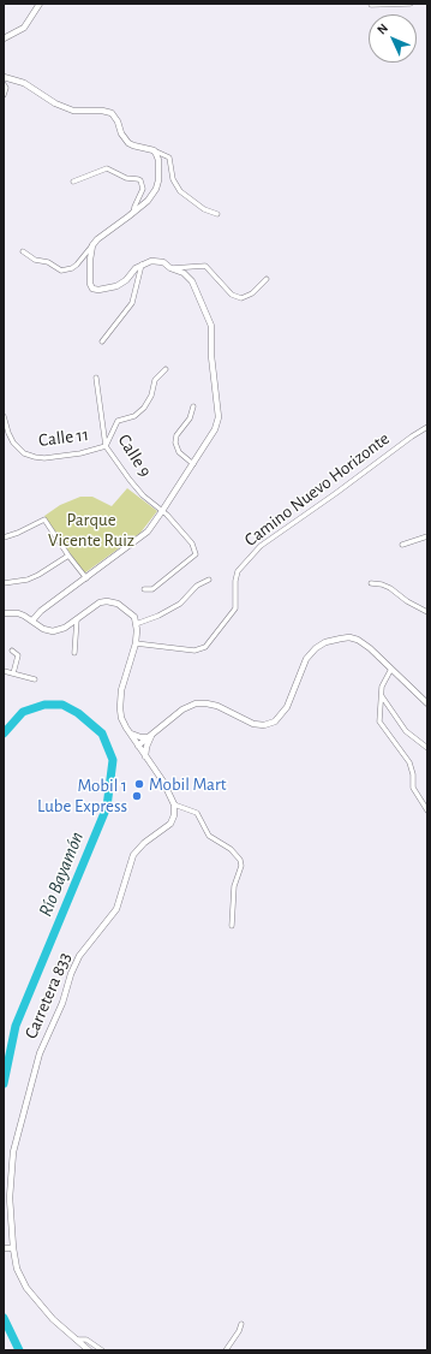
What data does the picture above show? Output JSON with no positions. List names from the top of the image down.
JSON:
{
  "streets": {
    "street": [
      "Calle 11",
      "Calle 9",
      "Camino Nuevo Horizonte",
      "Carretera 833"
    ]
  },
  "crossings": [
    ["Calle 11", "Calle 9"]
  ],
  "water": ["Río Bayamón"],
  "parks": ["Parque Vicente Ruiz"],
  "places": ["Mobil Mart", "Mobil 1 Lube Express"],
  "north": "top left"
}
